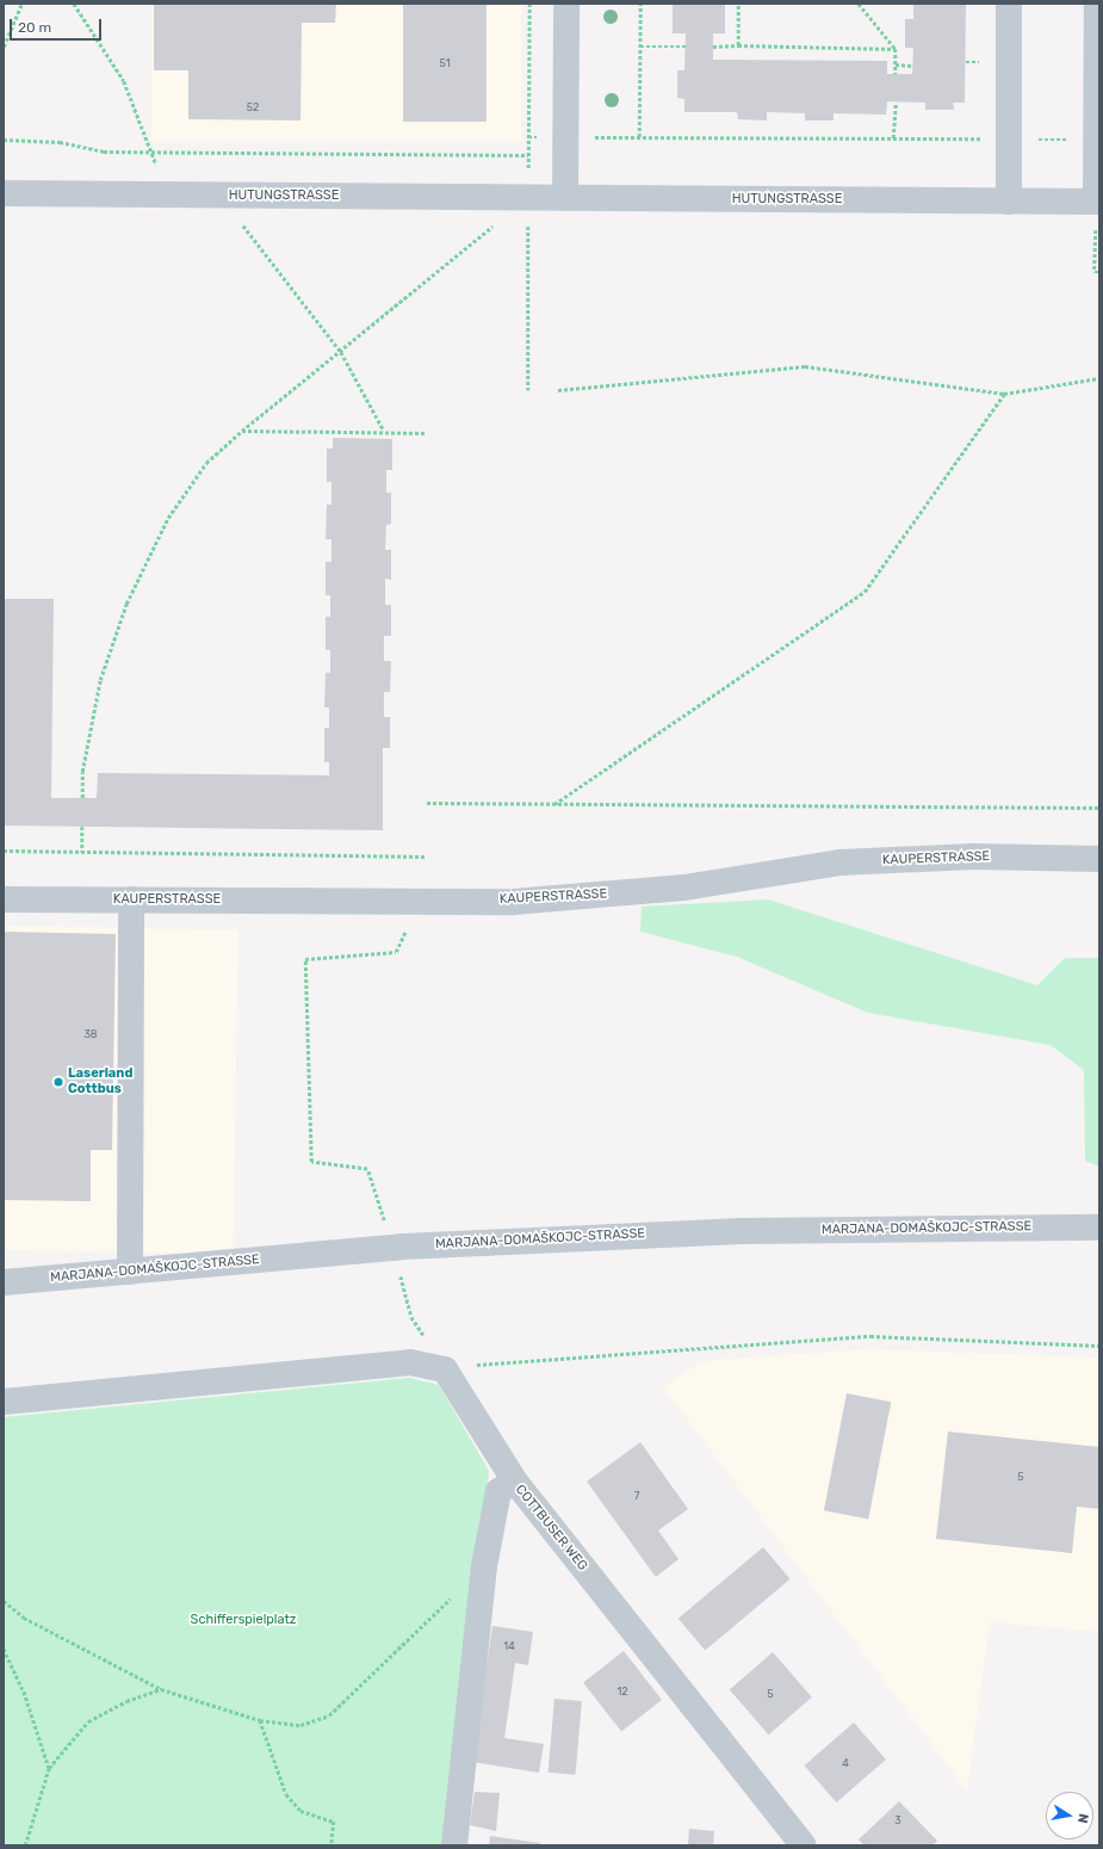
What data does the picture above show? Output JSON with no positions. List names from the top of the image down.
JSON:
{
  "streets": {
    "street": [
      "HUTUNGSTRASSE",
      "KAUPERSTRASSE",
      "MARJANA-DOMAŠKOJC-STRASSE",
      "COTTBUSER WEG"
    ]
  },
  "parks": ["Schifferspielplatz"],
  "places": ["Laserland Cottbus"],
  "house_numbers": [
    "51",
    "52",
    "38",
    "5",
    "7",
    "14",
    "12",
    "5",
    "4",
    "3"
  ],
  "scale_bar": "20 m",
  "north": "right"
}
